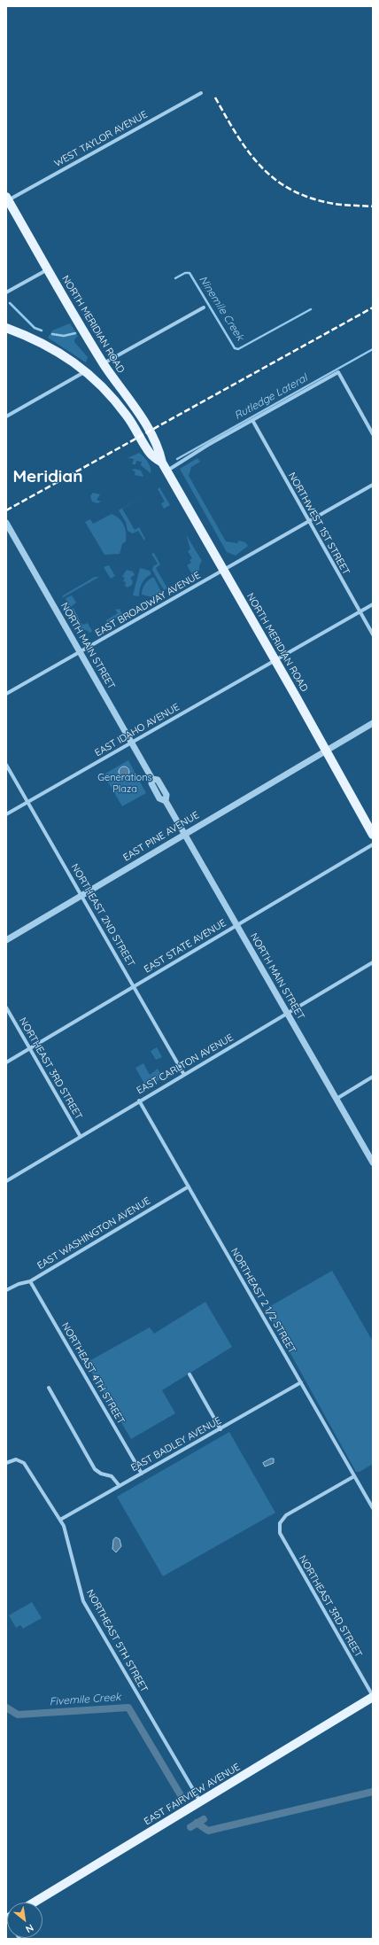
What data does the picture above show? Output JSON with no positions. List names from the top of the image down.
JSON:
{
  "streets": {
    "main road": ["NORTH MERIDIAN ROAD", "EAST FAIRVIEW AVENUE"],
    "street": [
      "WEST TAYLOR AVENUE",
      "NORTHWEST 1ST STREET",
      "EAST BROADWAY AVENUE",
      "NORTH MAIN STREET",
      "EAST IDAHO AVENUE",
      "EAST PINE AVENUE",
      "NORTHEAST 2ND STREET",
      "EAST STATE AVENUE",
      "EAST CARLTON AVENUE",
      "NORTHEAST 3RD STREET",
      "EAST WASHINGTON AVENUE",
      "NORTHEAST 2 1/2 STREET",
      "NORTHEAST 4TH STREET",
      "EAST BADLEY AVENUE",
      "NORTHEAST 5TH STREET"
    ]
  },
  "crossings": [
    ["WEST TAYLOR AVENUE", "NORTH MERIDIAN ROAD"],
    ["NORTH MERIDIAN ROAD", "EAST BROADWAY AVENUE"],
    ["NORTH MERIDIAN ROAD", "EAST IDAHO AVENUE"],
    ["NORTH MERIDIAN ROAD", "EAST PINE AVENUE"],
    ["NORTHWEST 1ST STREET", "EAST BROADWAY AVENUE"],
    ["NORTHWEST 1ST STREET", "EAST IDAHO AVENUE"],
    ["EAST BROADWAY AVENUE", "NORTH MAIN STREET"],
    ["NORTH MAIN STREET", "EAST IDAHO AVENUE"],
    ["NORTH MAIN STREET", "EAST PINE AVENUE"],
    ["NORTH MAIN STREET", "EAST STATE AVENUE"],
    ["NORTH MAIN STREET", "EAST CARLTON AVENUE"],
    ["EAST IDAHO AVENUE", "NORTHEAST 2ND STREET"],
    ["EAST PINE AVENUE", "NORTHEAST 2ND STREET"],
    ["NORTHEAST 2ND STREET", "EAST STATE AVENUE"],
    ["NORTHEAST 2ND STREET", "EAST CARLTON AVENUE"],
    ["EAST STATE AVENUE", "NORTHEAST 3RD STREET"],
    ["EAST CARLTON AVENUE", "NORTHEAST 3RD STREET"],
    ["EAST CARLTON AVENUE", "NORTHEAST 2 1/2 STREET"],
    ["NORTHEAST 3RD STREET", "NORTHEAST 2 1/2 STREET"],
    ["NORTHEAST 3RD STREET", "EAST FAIRVIEW AVENUE"],
    ["EAST WASHINGTON AVENUE", "NORTHEAST 2 1/2 STREET"],
    ["EAST WASHINGTON AVENUE", "NORTHEAST 4TH STREET"],
    ["NORTHEAST 2 1/2 STREET", "EAST BADLEY AVENUE"],
    ["NORTHEAST 4TH STREET", "EAST BADLEY AVENUE"],
    ["EAST BADLEY AVENUE", "NORTHEAST 5TH STREET"],
    ["NORTHEAST 5TH STREET", "EAST FAIRVIEW AVENUE"]
  ],
  "districts": ["Meridian"],
  "water": ["Ninemile Creek", "Rutledge Lateral", "Fivemile Creek"],
  "parks": ["Generations Plaza"],
  "north": "bottom right"
}
